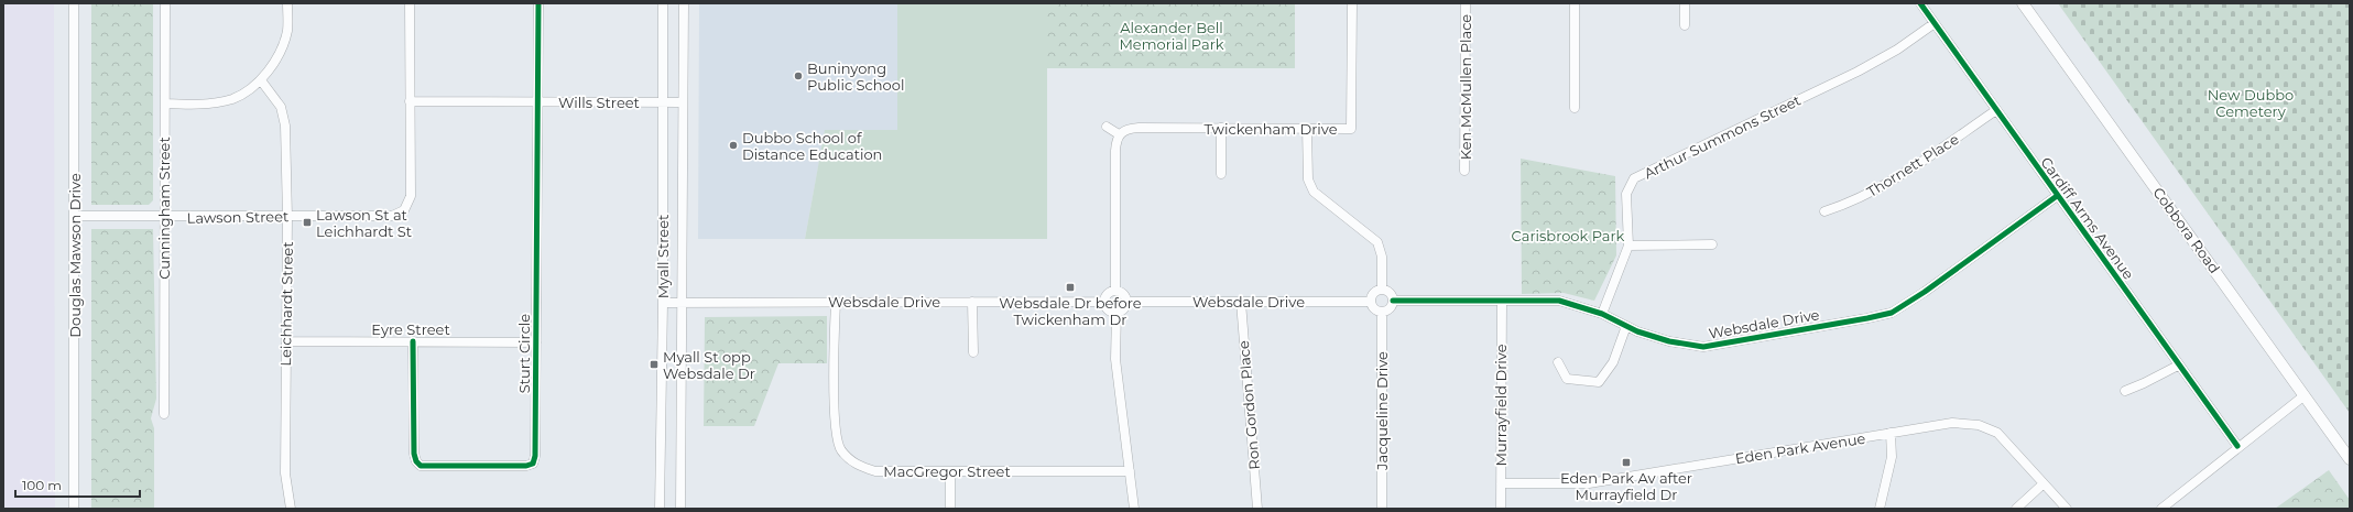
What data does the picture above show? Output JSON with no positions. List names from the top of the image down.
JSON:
{
  "streets": {
    "main road": ["Cobbora Road"],
    "street": [
      "Ken McMullen Place",
      "Wills Street",
      "Twickenham Drive",
      "Arthur Summons Street",
      "Thornett Place",
      "Cunningham Street",
      "Lawson Street",
      "Cardiff Arms Avenue",
      "Douglas Mawson Drive",
      "Myall Street",
      "Websdale Drive",
      "Leichhardt Street",
      "Eyre Street",
      "Sturt Circle",
      "Ron Gordon Place",
      "Murrayfield Drive",
      "Jacqueline Drive",
      "Eden Park Avenue",
      "MacGregor Street"
    ]
  },
  "crossings": [
    ["Wills Street", "Lawson Street"],
    ["Wills Street", "Myall Street"],
    ["Wills Street", "Sturt Circle"],
    ["Arthur Summons Street", "Cardiff Arms Avenue"],
    ["Arthur Summons Street", "Websdale Drive"],
    ["Thornett Place", "Cardiff Arms Avenue"],
    ["Cunningham Street", "Lawson Street"],
    ["Lawson Street", "Douglas Mawson Drive"],
    ["Lawson Street", "Leichhardt Street"],
    ["Cardiff Arms Avenue", "Websdale Drive"],
    ["Myall Street", "Websdale Drive"],
    ["Websdale Drive", "Ron Gordon Place"],
    ["Websdale Drive", "Murrayfield Drive"],
    ["Websdale Drive", "Jacqueline Drive"],
    ["Websdale Drive", "MacGregor Street"],
    ["Leichhardt Street", "Eyre Street"],
    ["Eyre Street", "Sturt Circle"],
    ["Murrayfield Drive", "Eden Park Avenue"]
  ],
  "parks": ["Alexander Bell Memorial Park", "New Dubbo Cemetery", "Carisbrook Park"],
  "places": {
    "other": ["Buninyong Public School", "Dubbo School of Distance Education"],
    "transit": [
      "Lawson St at Leichhardt St",
      "Websdale Dr before Twickenham Dr",
      "Myall St opp Websdale Dr",
      "Eden Park Av after Murrayfield Dr"
    ]
  },
  "scale_bar": "100 m"
}
